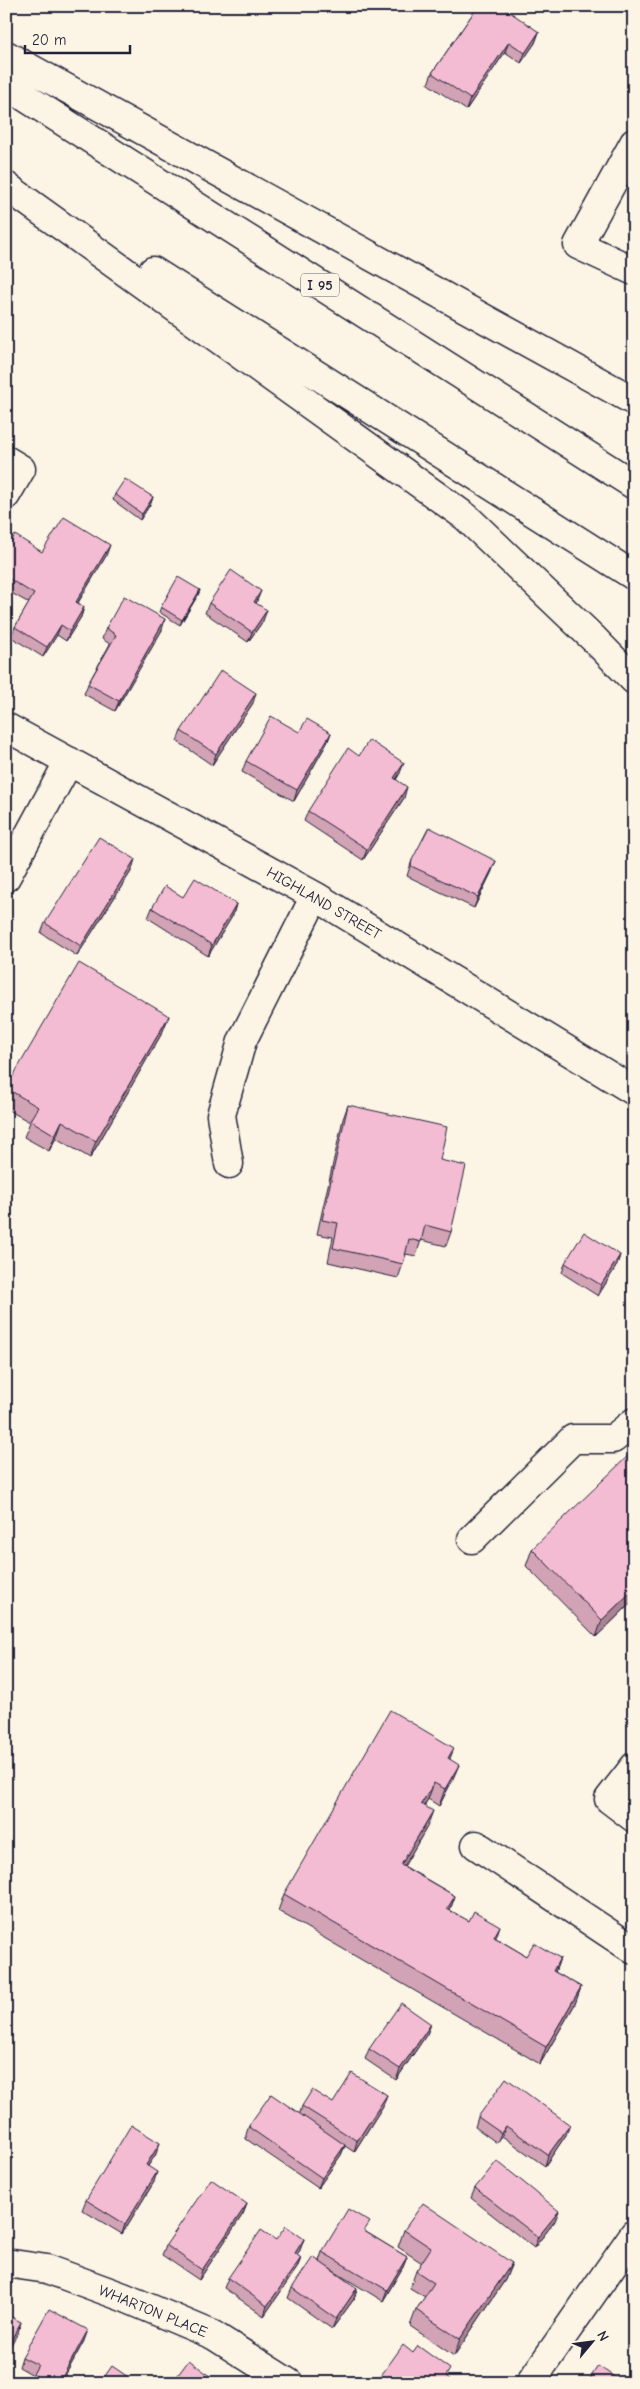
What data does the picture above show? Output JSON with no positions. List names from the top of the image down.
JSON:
{
  "streets": {
    "main road": ["I 95", "HIGHLAND STREET", "WHARTON PLACE"]
  },
  "scale_bar": "20 m",
  "north": "top right"
}
